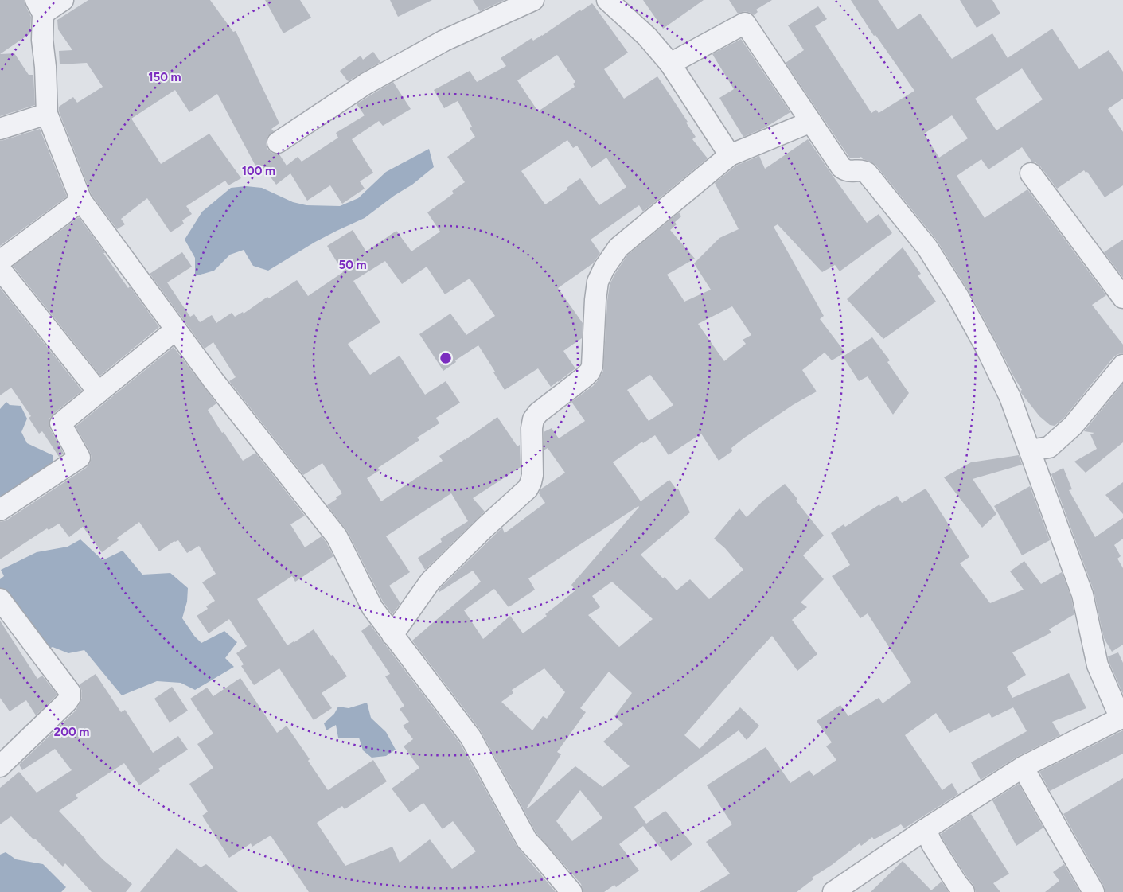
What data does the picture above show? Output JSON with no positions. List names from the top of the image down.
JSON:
{
  "rings": [
    "150 m",
    "100 m",
    "50 m",
    "200 m"
  ]
}
